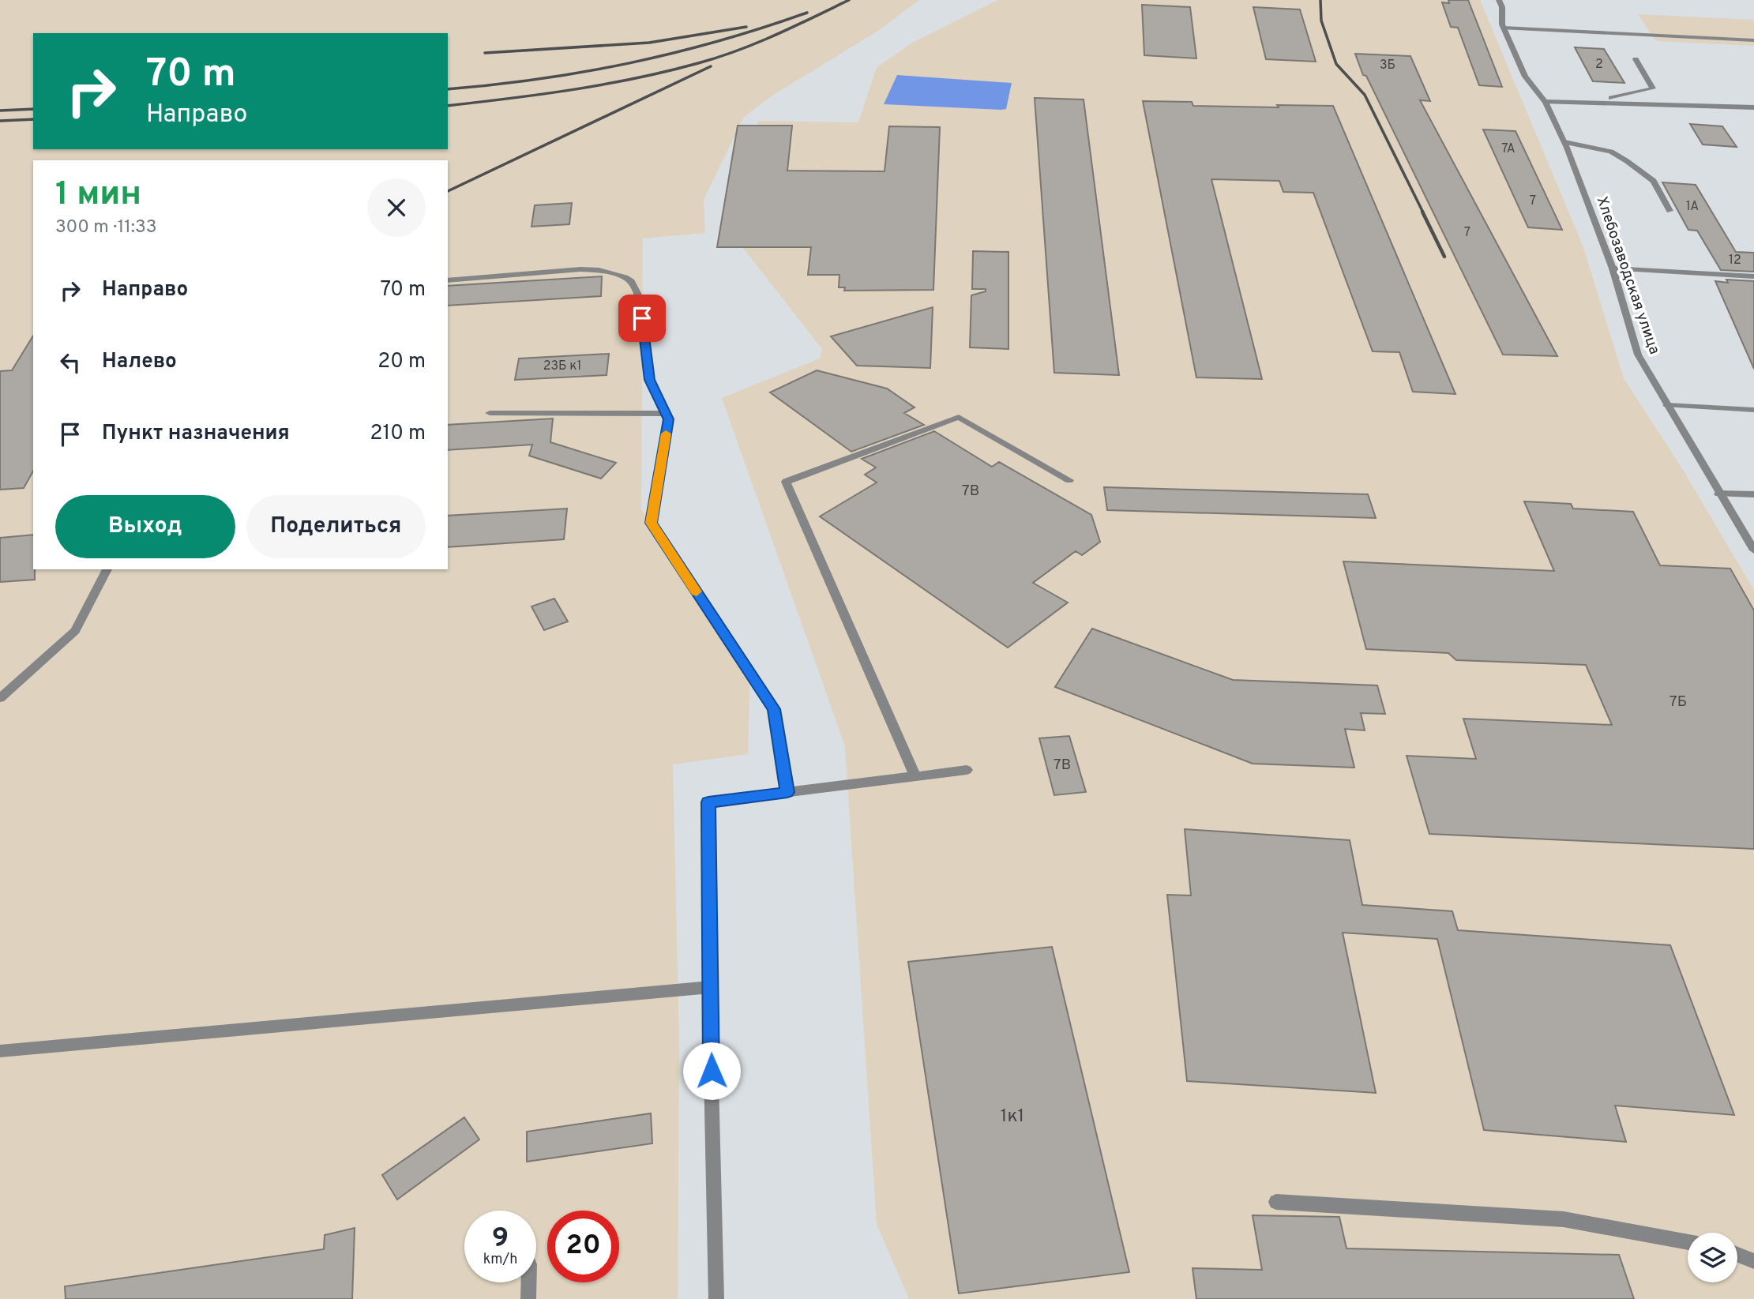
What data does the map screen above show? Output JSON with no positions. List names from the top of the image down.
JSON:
{
  "streets": {
    "street": ["Хлебозаводская улица"]
  },
  "house_numbers": [
    "2",
    "3Б",
    "7А",
    "7",
    "1А",
    "7",
    "12",
    "23Б к1",
    "7В",
    "7Б",
    "7В",
    "1к1"
  ],
  "page": {
    "turn": ["70 m", "Направо"],
    "heading": ["1 мин", "300 m · 11:33"],
    "list": [
      {
        "name": "Направо",
        "value": "70 m"
      },
      {
        "name": "Налево",
        "value": "20 m"
      },
      {
        "name": "Пункт назначения",
        "value": "210 m"
      }
    ],
    "buttons": ["Выход", "Поделиться"],
    "speed": "9 km/h",
    "limit": "20"
  }
}
